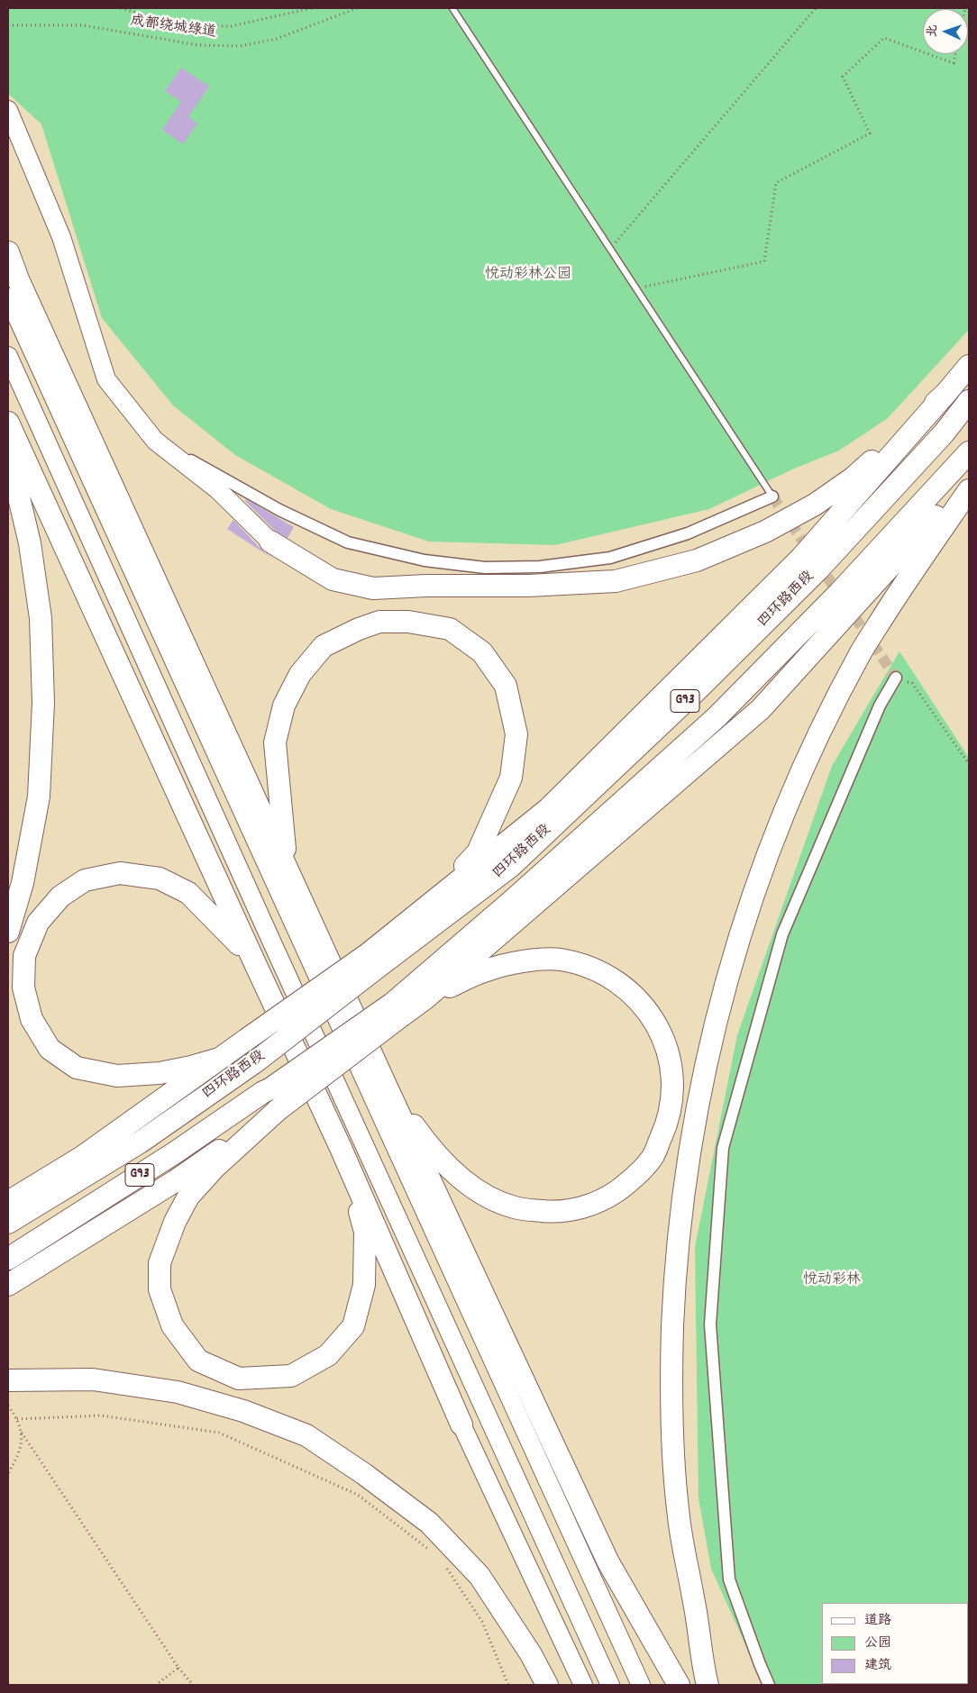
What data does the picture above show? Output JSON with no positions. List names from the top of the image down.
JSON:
{
  "streets": {
    "highway": ["四环路西段", "G93"],
    "path": ["成都绕城绿道"]
  },
  "parks": ["悦动彩林公园", "悦动彩林"],
  "legend": ["道路", "公园", "建筑"],
  "north": "left"
}
